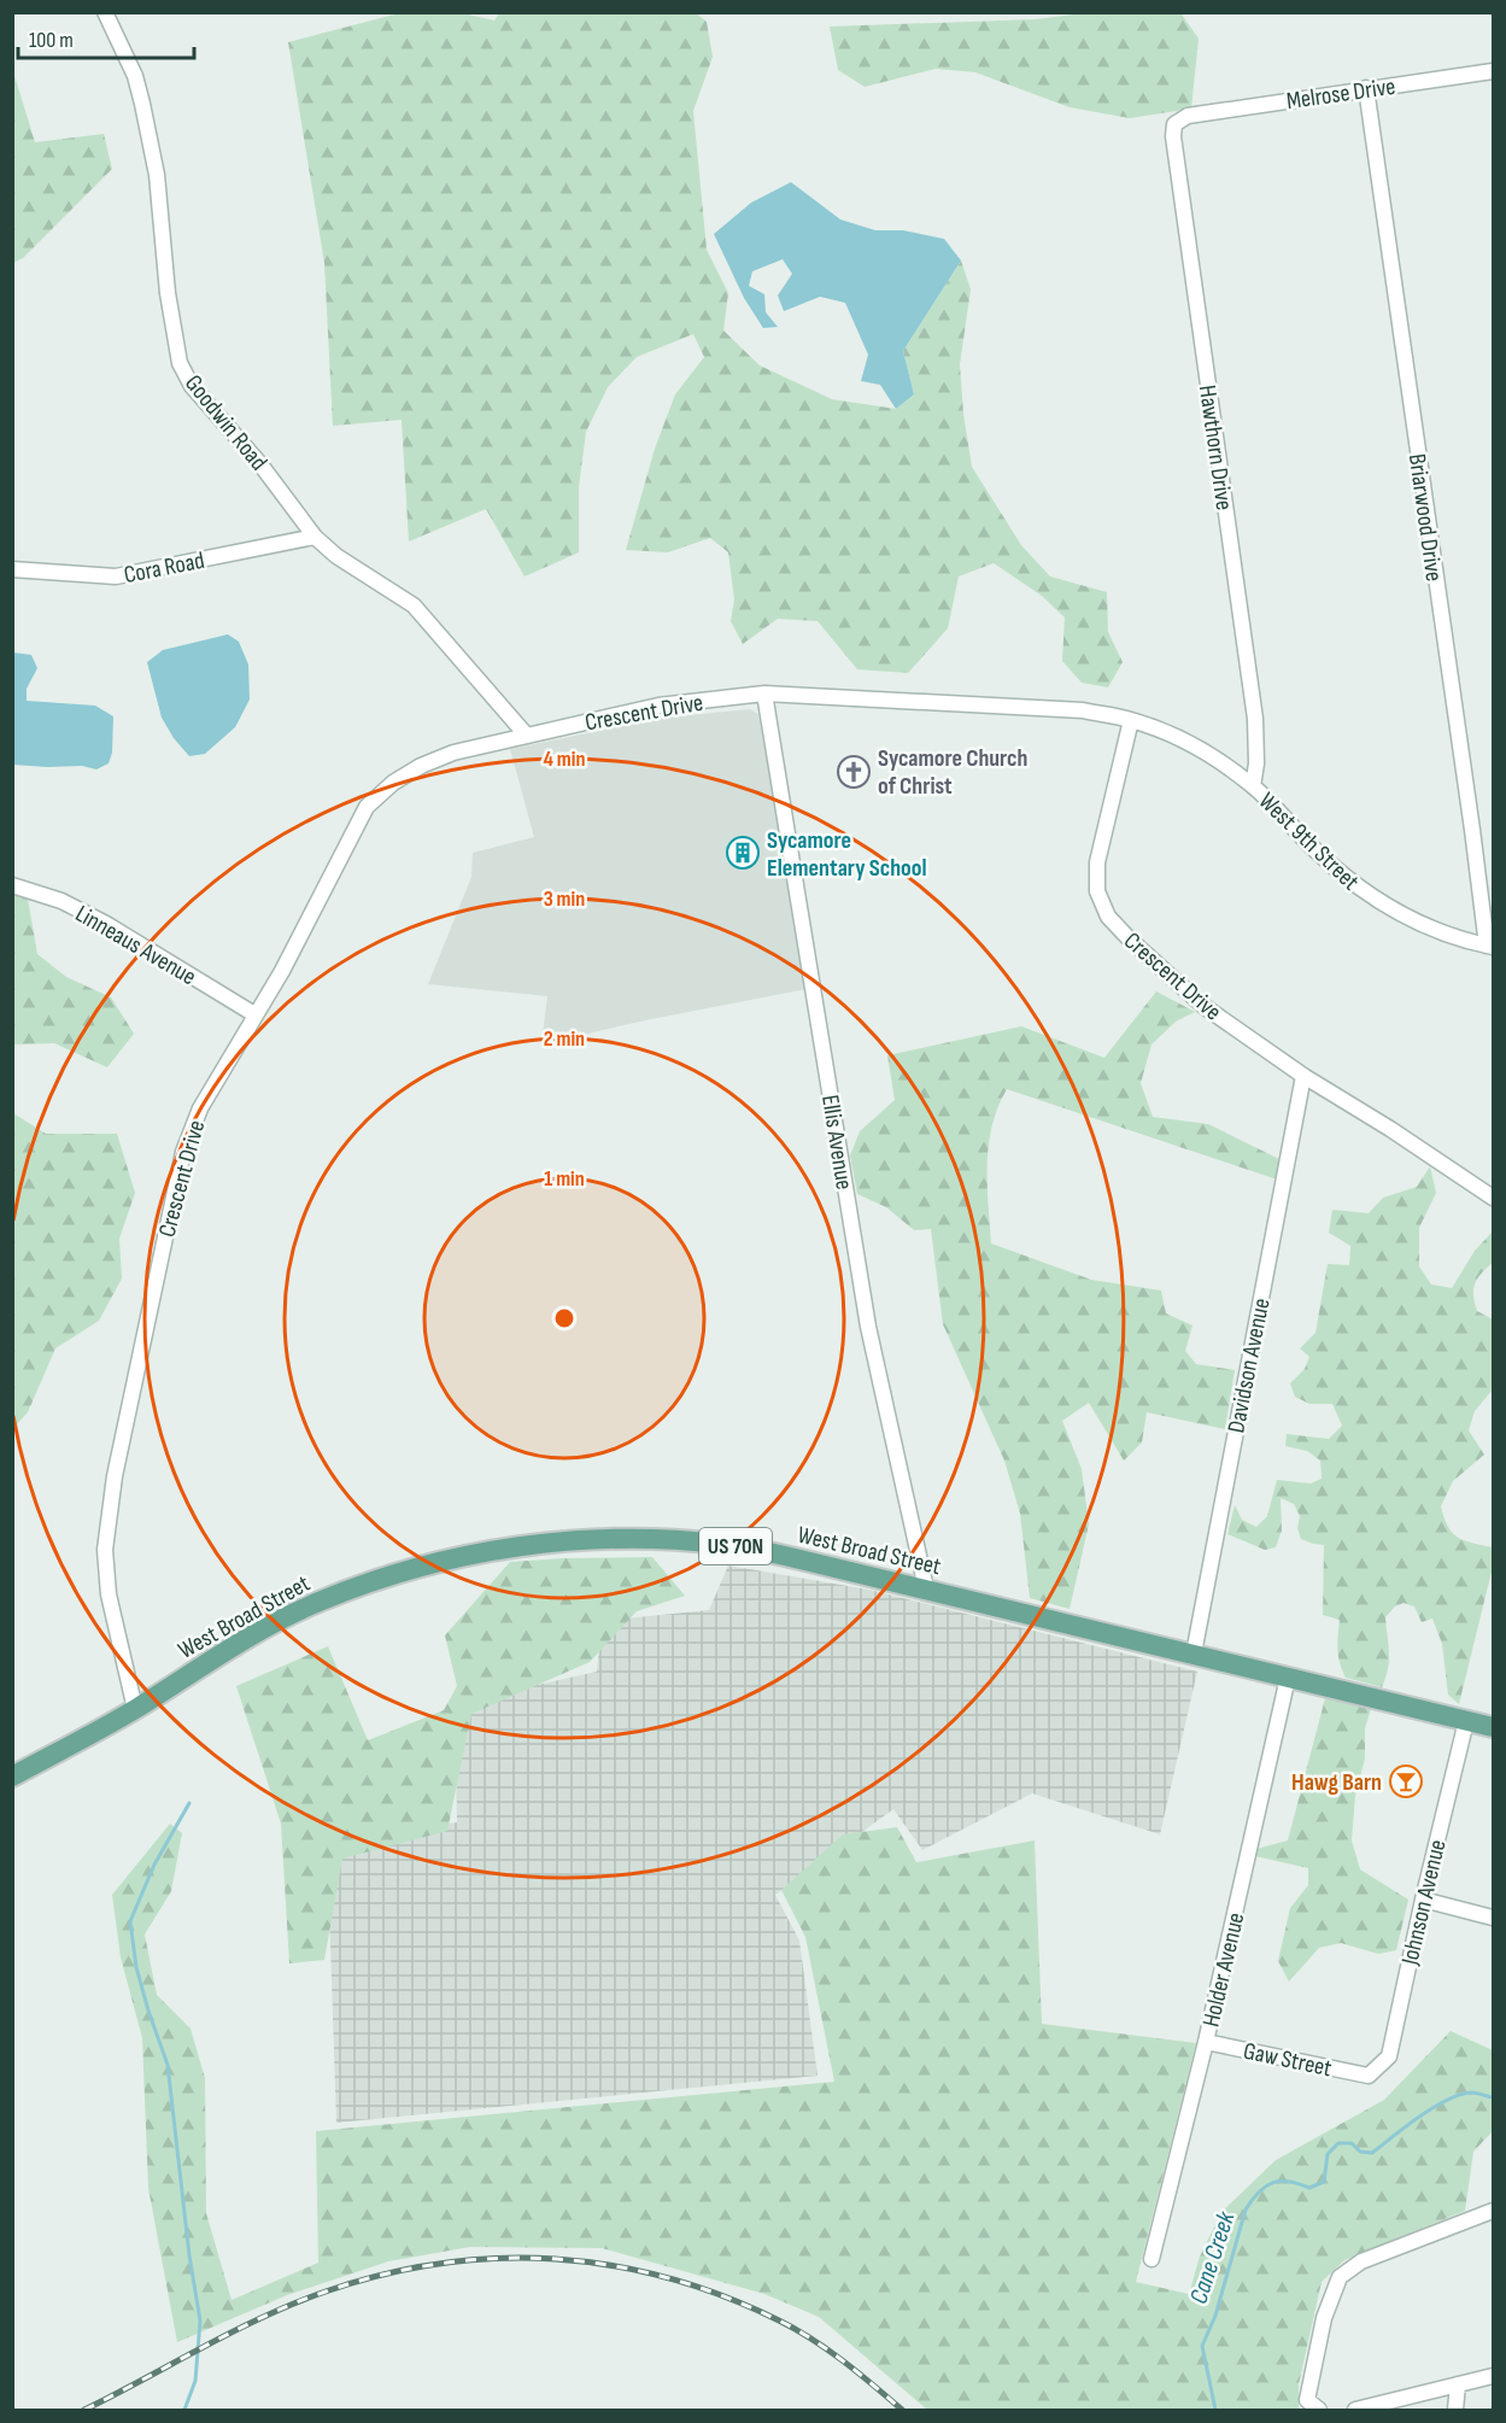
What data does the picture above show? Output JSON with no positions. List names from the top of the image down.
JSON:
{
  "streets": {
    "main road": ["US 70N", "West Broad Street"],
    "street": [
      "Melrose Drive",
      "Goodwin Road",
      "Hawthorn Drive",
      "Briarwood Drive",
      "Cora Road",
      "Crescent Drive",
      "West 9th Street",
      "Linneaus Avenue",
      "Ellis Avenue",
      "Davidson Avenue",
      "Johnson Avenue",
      "Holder Avenue",
      "Gaw Street"
    ]
  },
  "crossings": [
    ["Melrose Drive", "Hawthorn Drive"],
    ["Melrose Drive", "Briarwood Drive"],
    ["Goodwin Road", "Cora Road"],
    ["Goodwin Road", "Crescent Drive"],
    ["Hawthorn Drive", "West 9th Street"],
    ["Briarwood Drive", "West 9th Street"],
    ["Crescent Drive", "West 9th Street"],
    ["Crescent Drive", "Linneaus Avenue"],
    ["Crescent Drive", "Ellis Avenue"],
    ["Crescent Drive", "Davidson Avenue"],
    ["Crescent Drive", "West Broad Street"],
    ["Ellis Avenue", "West Broad Street"],
    ["Davidson Avenue", "West Broad Street"],
    ["West Broad Street", "Johnson Avenue"],
    ["West Broad Street", "Holder Avenue"],
    ["Johnson Avenue", "Gaw Street"],
    ["Holder Avenue", "Gaw Street"]
  ],
  "water": ["Cane Creek"],
  "places": {
    "church": ["Sycamore Church of Christ"],
    "building": ["Sycamore Elementary School"],
    "bar": ["Hawg Barn"]
  },
  "scale_bar": "100 m",
  "rings": [
    "4 min",
    "3 min",
    "2 min",
    "1 min"
  ]
}
